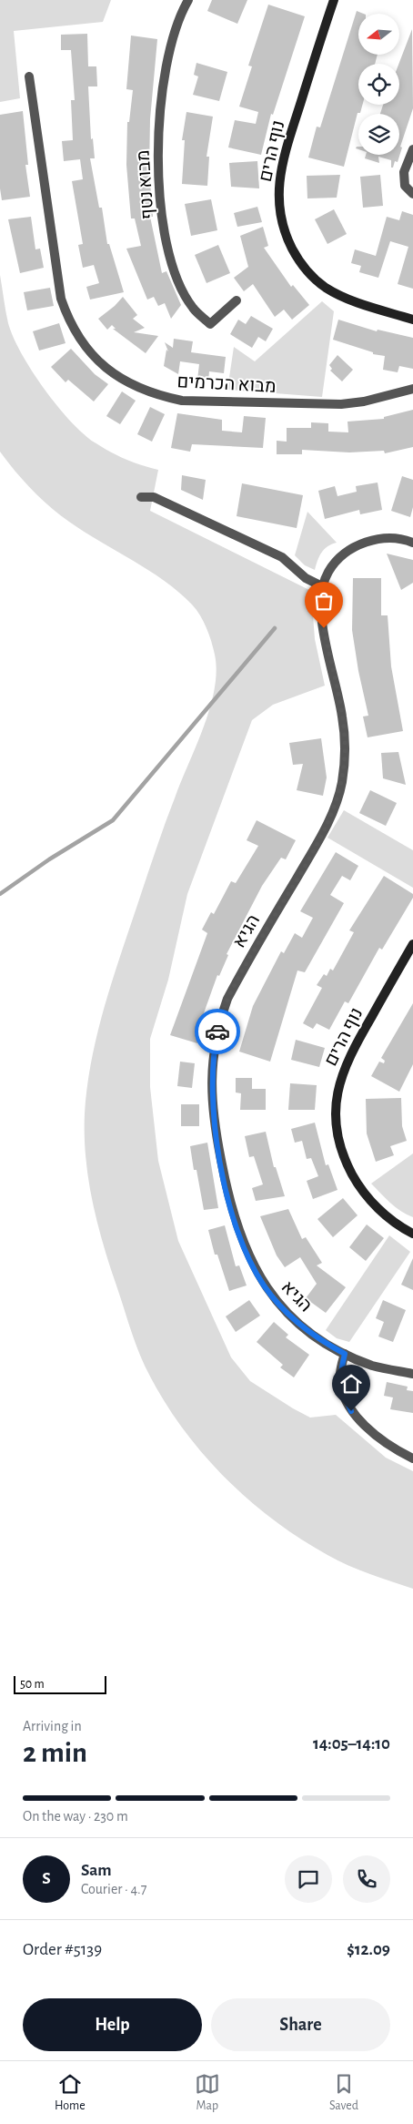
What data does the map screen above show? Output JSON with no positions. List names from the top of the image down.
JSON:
{
  "streets": {
    "street": [
      "נוף הרים",
      "מבוא נטף",
      "מבוא הכרמים",
      "הגיא"
    ]
  },
  "scale_bar": "50 m",
  "north": "left",
  "page": {
    "scale": "50 m",
    "heading": ["2 min", "Arriving in", "14:05–14:10"],
    "panel": [
      "Sam",
      "Courier · 4.7",
      "Order #5139",
      "$12.09"
    ],
    "bar": "On the way · 230 m",
    "round": "S",
    "buttons": ["Help", "Share"],
    "tabs": ["Home", "Map", "Saved"]
  }
}
